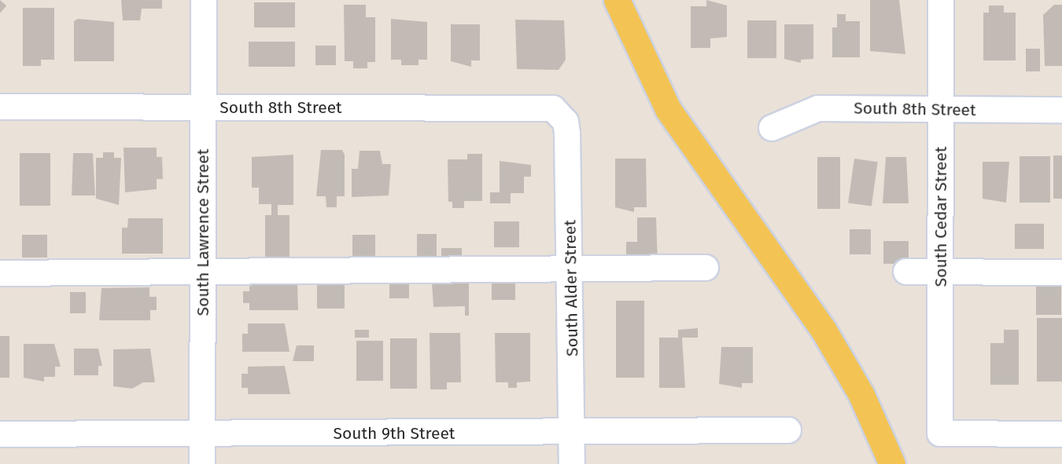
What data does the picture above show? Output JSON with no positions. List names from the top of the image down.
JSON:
{
  "streets": {
    "street": [
      "South 8th Street",
      "South Cedar Street",
      "South Lawrence Street",
      "South Alder Street",
      "South 9th Street"
    ]
  },
  "crossings": [
    ["South 8th Street", "South Cedar Street"],
    ["South 8th Street", "South Lawrence Street"],
    ["South 8th Street", "South Alder Street"],
    ["South Lawrence Street", "South 9th Street"],
    ["South Alder Street", "South 9th Street"]
  ]
}
